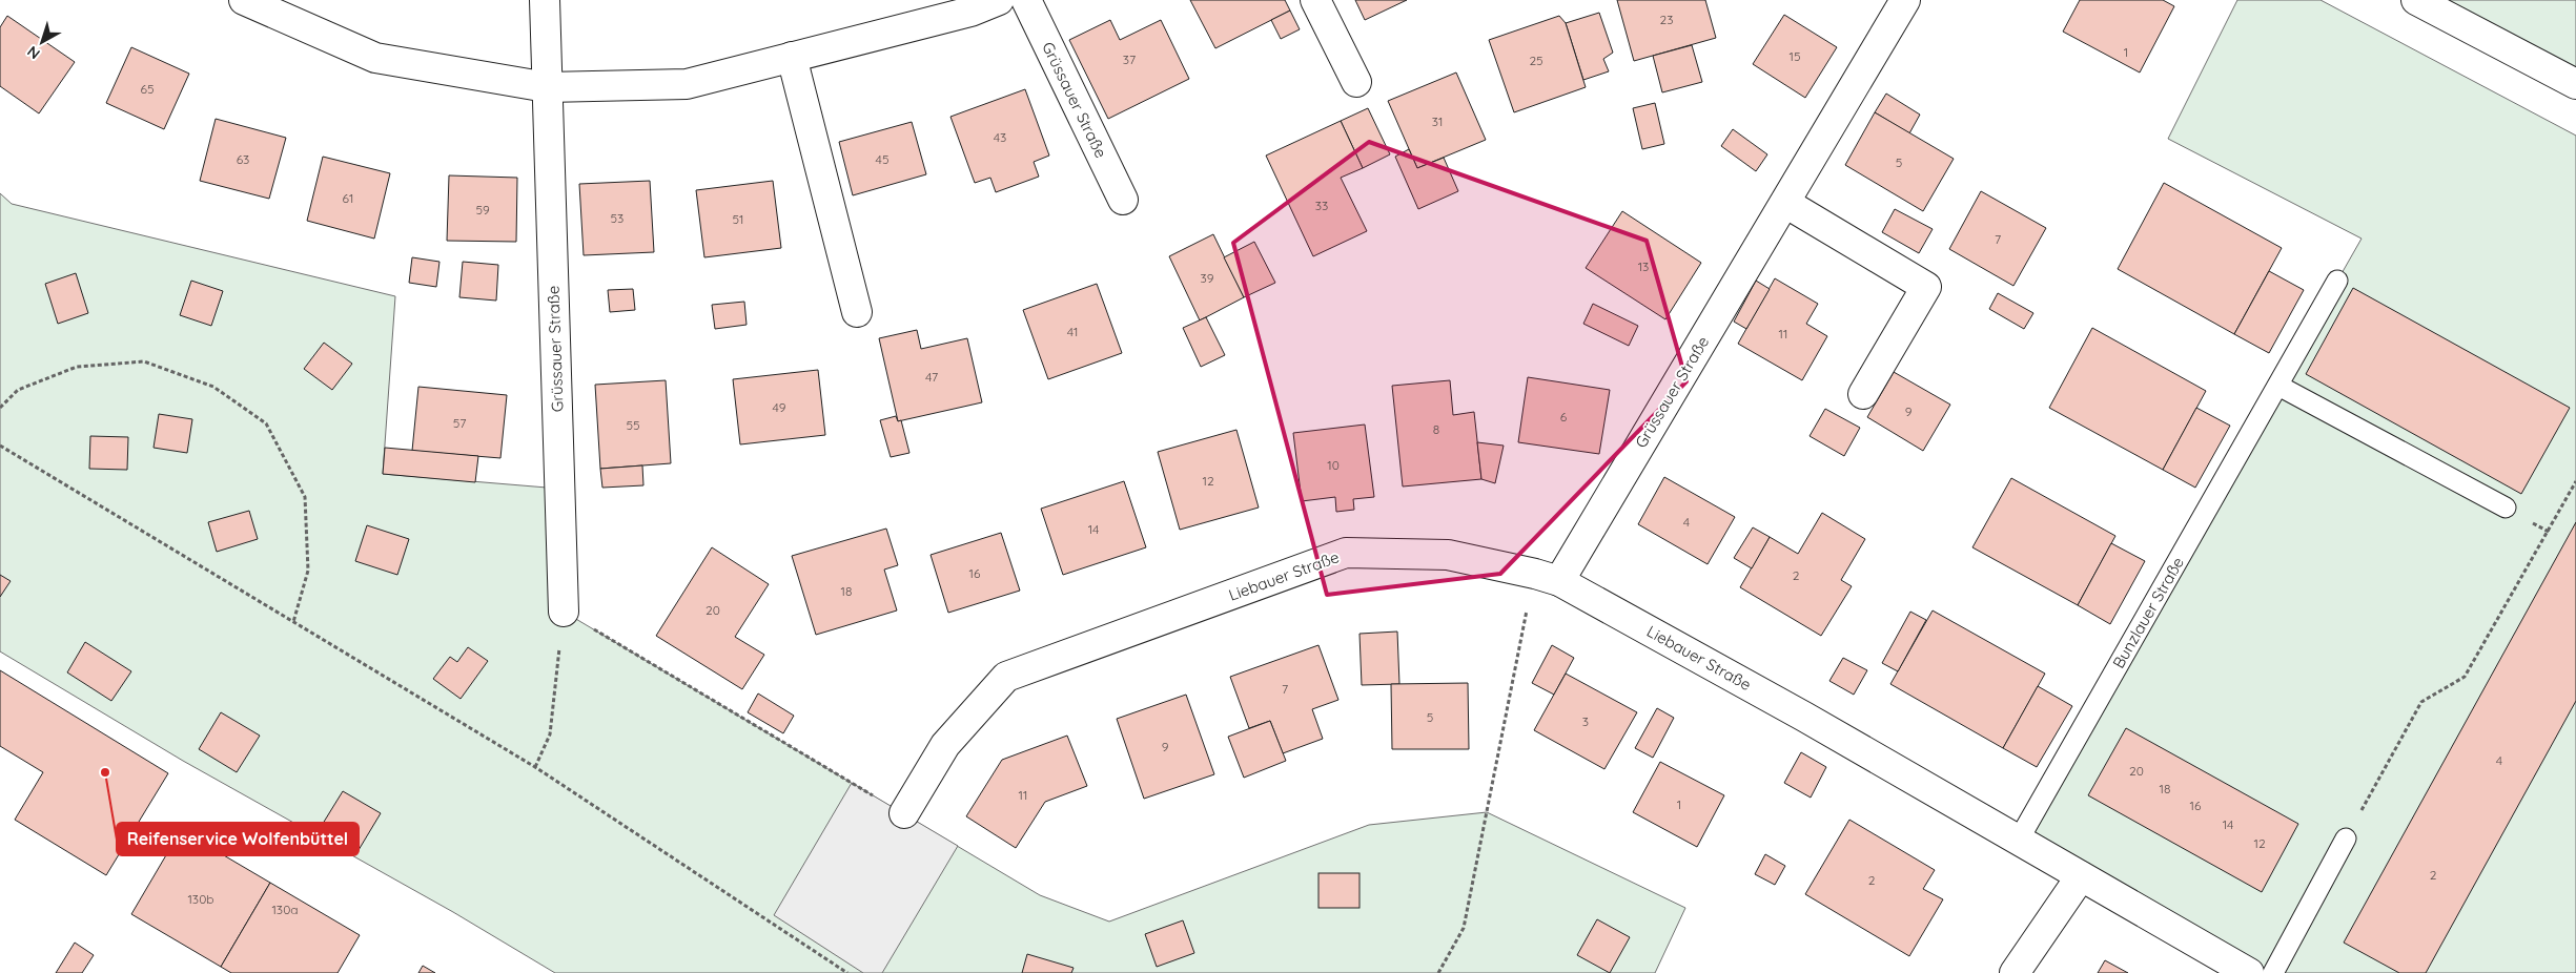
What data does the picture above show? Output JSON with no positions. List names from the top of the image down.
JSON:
{
  "streets": {
    "street": ["Grüssauer Straße", "Liebauer Straße"],
    "lane": ["Bunzlauer Straße"]
  },
  "crossings": [
    ["Grüssauer Straße", "Liebauer Straße"],
    ["Liebauer Straße", "Bunzlauer Straße"]
  ],
  "places": ["Reifenservice Wolfenbüttel"],
  "house_numbers": [
    "23",
    "1",
    "15",
    "37",
    "25",
    "65",
    "31",
    "43",
    "63",
    "45",
    "5",
    "61",
    "33",
    "59",
    "53",
    "51",
    "7",
    "13",
    "39",
    "41",
    "11",
    "47",
    "49",
    "9",
    "6",
    "57",
    "55",
    "8",
    "10",
    "12",
    "4",
    "14",
    "16",
    "2",
    "18",
    "20",
    "7",
    "5",
    "3",
    "9",
    "4",
    "20",
    "18",
    "11",
    "1",
    "16",
    "14",
    "12",
    "2",
    "2",
    "130b",
    "130a"
  ],
  "north": "bottom left"
}
